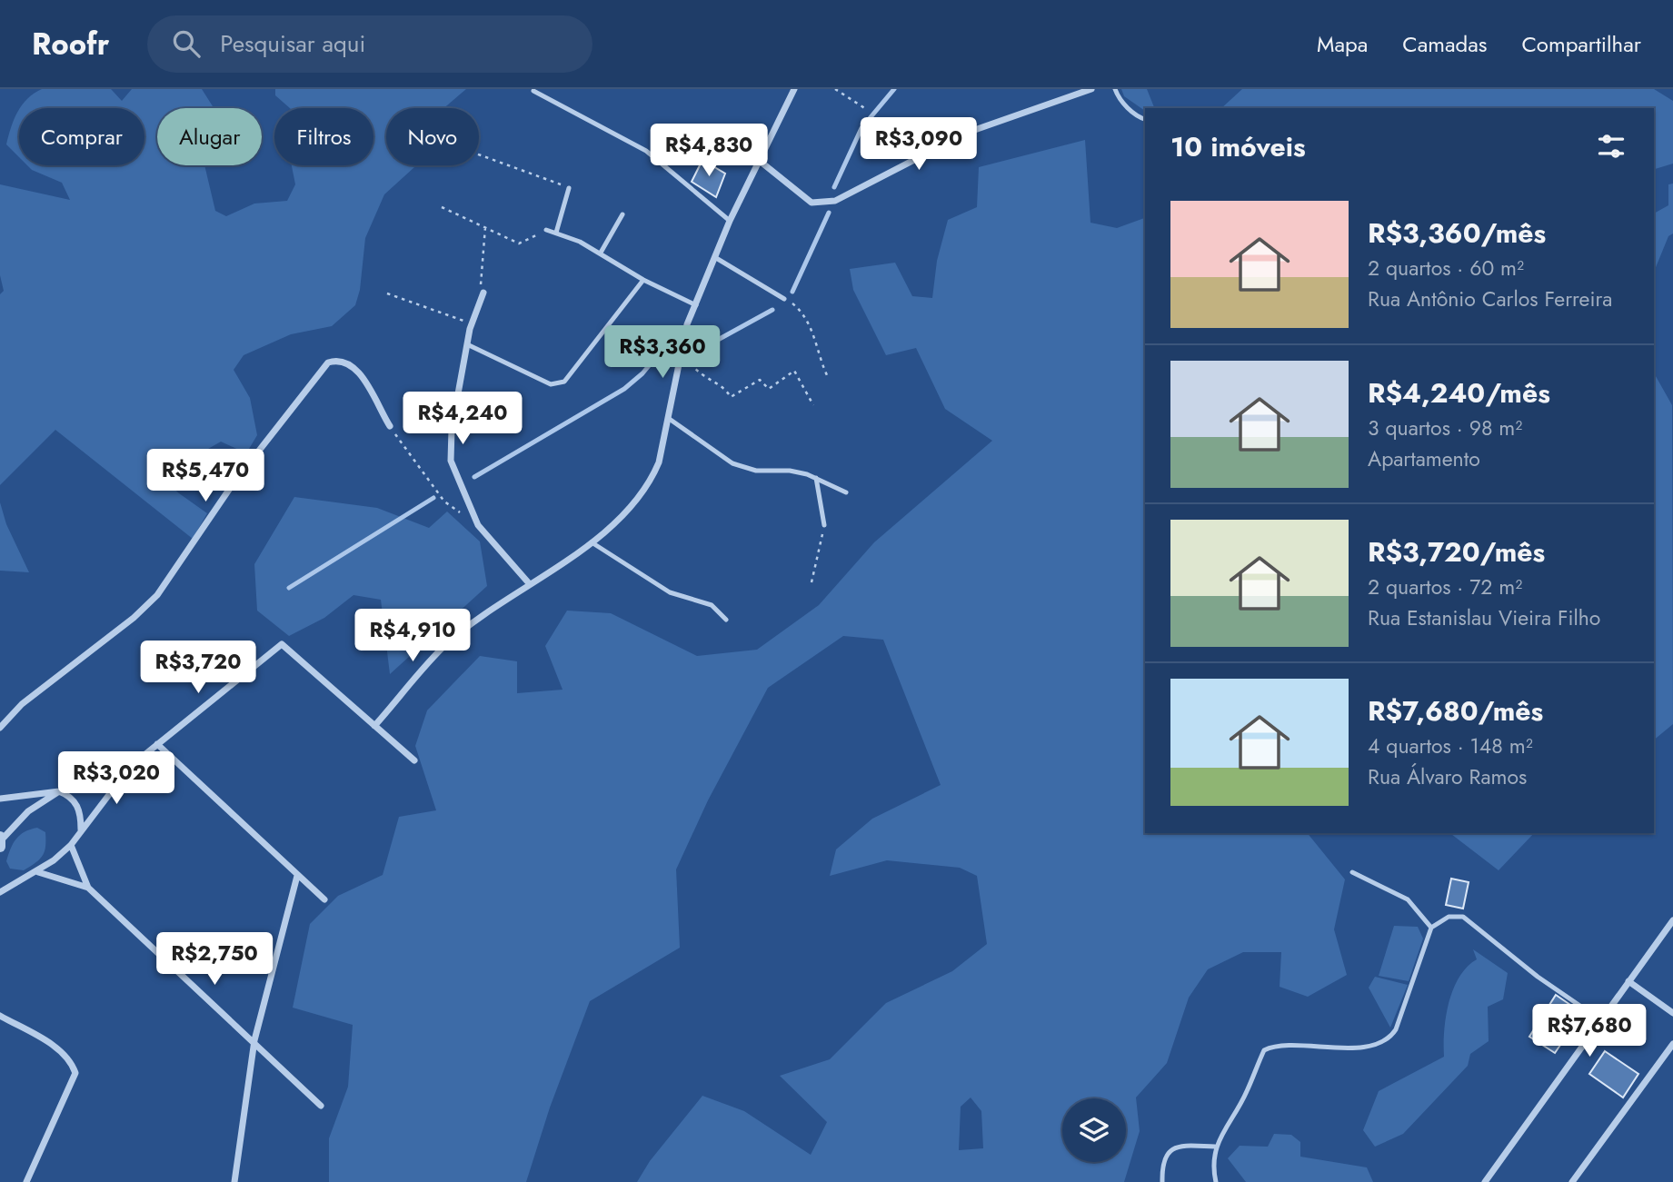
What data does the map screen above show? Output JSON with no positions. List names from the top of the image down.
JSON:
{
  "page": {
    "header": "Roofr",
    "search": "Pesquisar aqui",
    "nav": ["Mapa", "Camadas", "Compartilhar"],
    "chip": [
      "Comprar",
      "Alugar",
      "Filtros",
      "Novo"
    ],
    "heading": "10 imóveis",
    "price": [
      "R$3,090",
      "R$4,830",
      "R$3,360",
      "R$4,240",
      "R$5,470",
      "R$4,910",
      "R$3,720",
      "R$3,020",
      "R$2,750",
      "R$7,680"
    ],
    "list": [
      {
        "name": "R$3,360/mês",
        "note": "2 quartos · 60 m² · Rua Antônio Carlos Ferreira"
      },
      {
        "name": "R$4,240/mês",
        "note": "3 quartos · 98 m² · Apartamento"
      },
      {
        "name": "R$3,720/mês",
        "note": "2 quartos · 72 m² · Rua Estanislau Vieira Filho"
      },
      {
        "name": "R$7,680/mês",
        "note": "4 quartos · 148 m² · Rua Álvaro Ramos"
      }
    ]
  }
}
